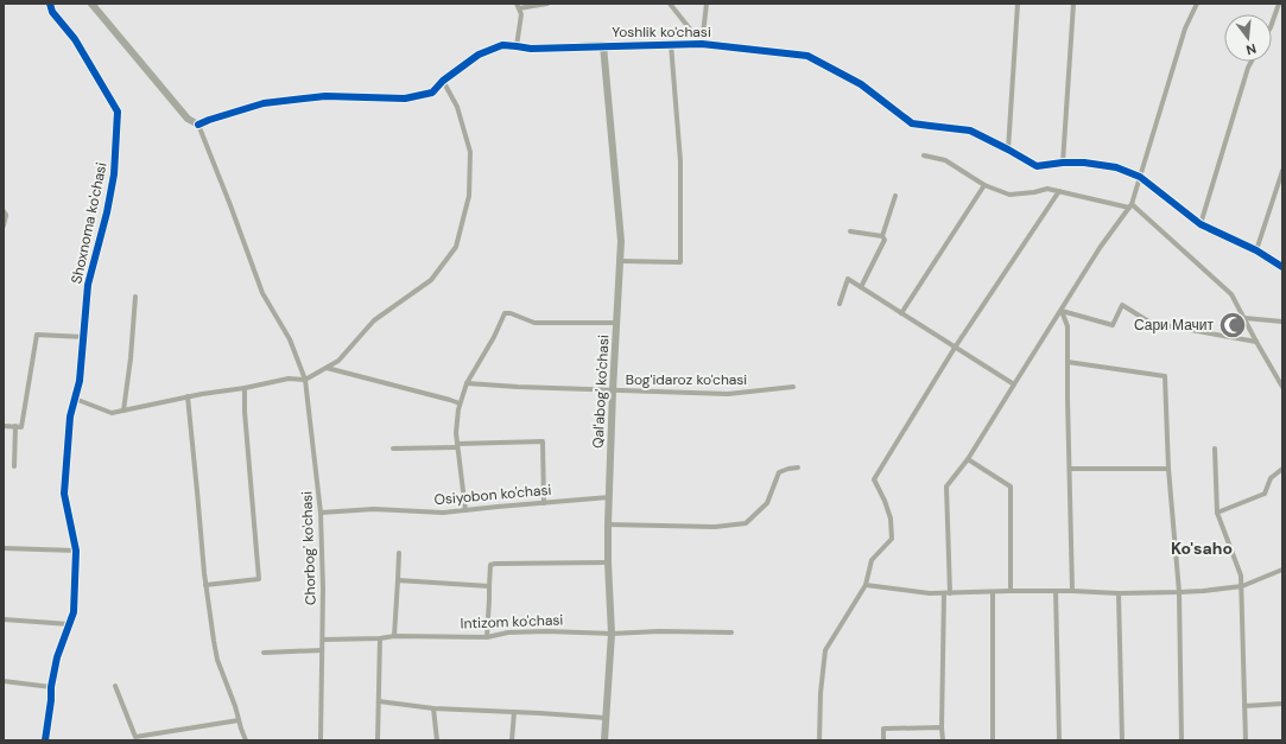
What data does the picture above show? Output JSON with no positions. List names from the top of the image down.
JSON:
{
  "streets": {
    "street": [
      "Yoshlik ko'chasi",
      "Shoxnoma ko'chasi",
      "Bog'idaroz ko'chasi",
      "Qal'abog' ko'chasi",
      "Osiyobon ko'chasi",
      "Сhorbog' ko'chasi",
      "Intizom ko'chasi"
    ]
  },
  "crossings": [
    ["Yoshlik ko'chasi", "Qal'abog' ko'chasi"],
    ["Yoshlik ko'chasi", "Сhorbog' ko'chasi"],
    ["Bog'idaroz ko'chasi", "Qal'abog' ko'chasi"],
    ["Qal'abog' ko'chasi", "Osiyobon ko'chasi"],
    ["Qal'abog' ko'chasi", "Intizom ko'chasi"],
    ["Osiyobon ko'chasi", "Сhorbog' ko'chasi"],
    ["Сhorbog' ko'chasi", "Intizom ko'chasi"]
  ],
  "districts": ["Ko'saho"],
  "places": {
    "mosque": ["Сари Мачит"]
  },
  "north": "bottom"
}
